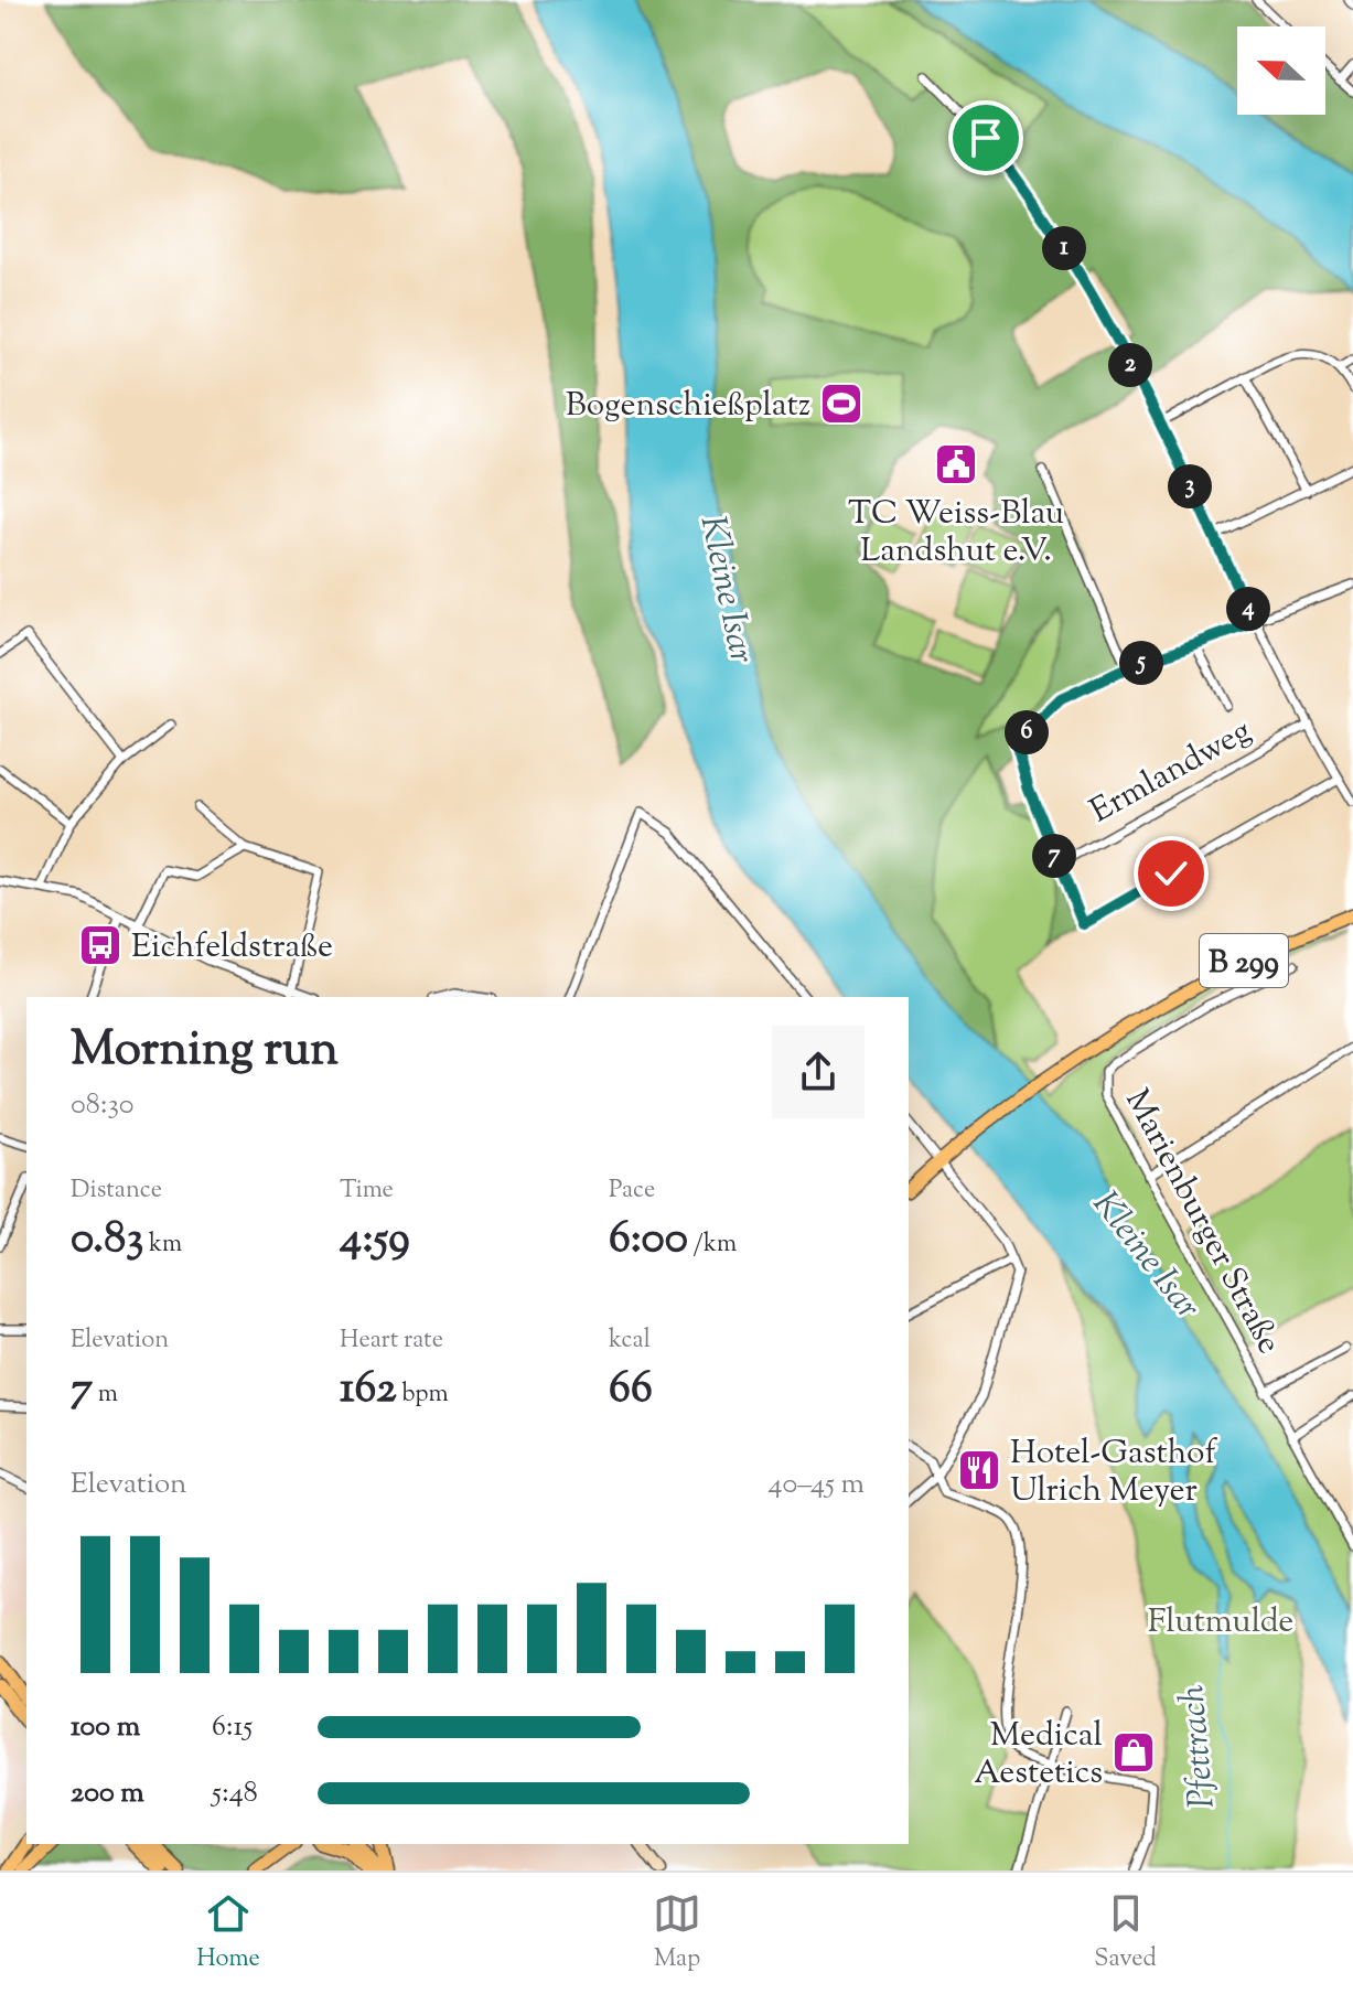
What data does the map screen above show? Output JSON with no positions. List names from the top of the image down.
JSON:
{
  "streets": {
    "main road": ["B 299"],
    "street": ["Ermlandweg", "Marienburger Straße"]
  },
  "water": ["Kleine Isar", "Pfettrach"],
  "parks": ["Flutmulde"],
  "places": {
    "sports": ["Bogenschießplatz"],
    "public building": ["TC Weiss-Blau Landshut e.V."],
    "bus stop": ["Eichfeldstraße"],
    "restaurant": ["Hotel-Gasthof Ulrich Meyer"],
    "shop": ["Medical Aestetics"]
  },
  "north": "left",
  "page": {
    "pins": [
      "1",
      "2",
      "3",
      "4",
      "5",
      "6",
      "7"
    ],
    "heading": ["Morning run", "08:30"],
    "stats": [
      ["Distance", "0.83 km"],
      ["Time", "4:59"],
      ["Pace", "6:00 /km"],
      ["Elevation", "7 m"],
      ["Heart rate", "162 bpm"],
      ["kcal", "66"]
    ],
    "chart": ["Elevation", "40–45 m"],
    "list": [
      {
        "name": "100 m",
        "note": "6:15"
      },
      {
        "name": "200 m",
        "note": "5:48"
      }
    ],
    "tabs": ["Home", "Map", "Saved"]
  }
}
